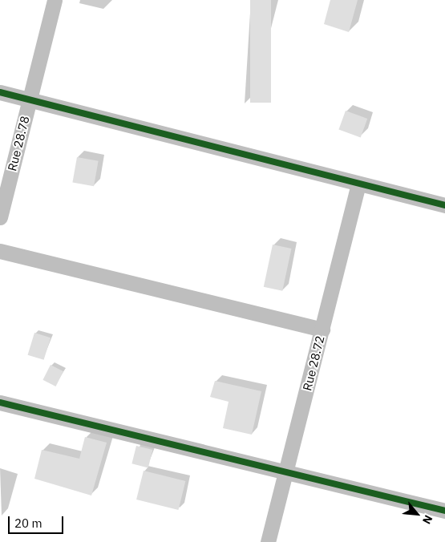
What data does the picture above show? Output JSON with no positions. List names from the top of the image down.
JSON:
{
  "streets": {
    "street": ["Rue 28.78", "Rue 28.72"]
  },
  "scale_bar": "20 m",
  "north": "bottom right"
}
